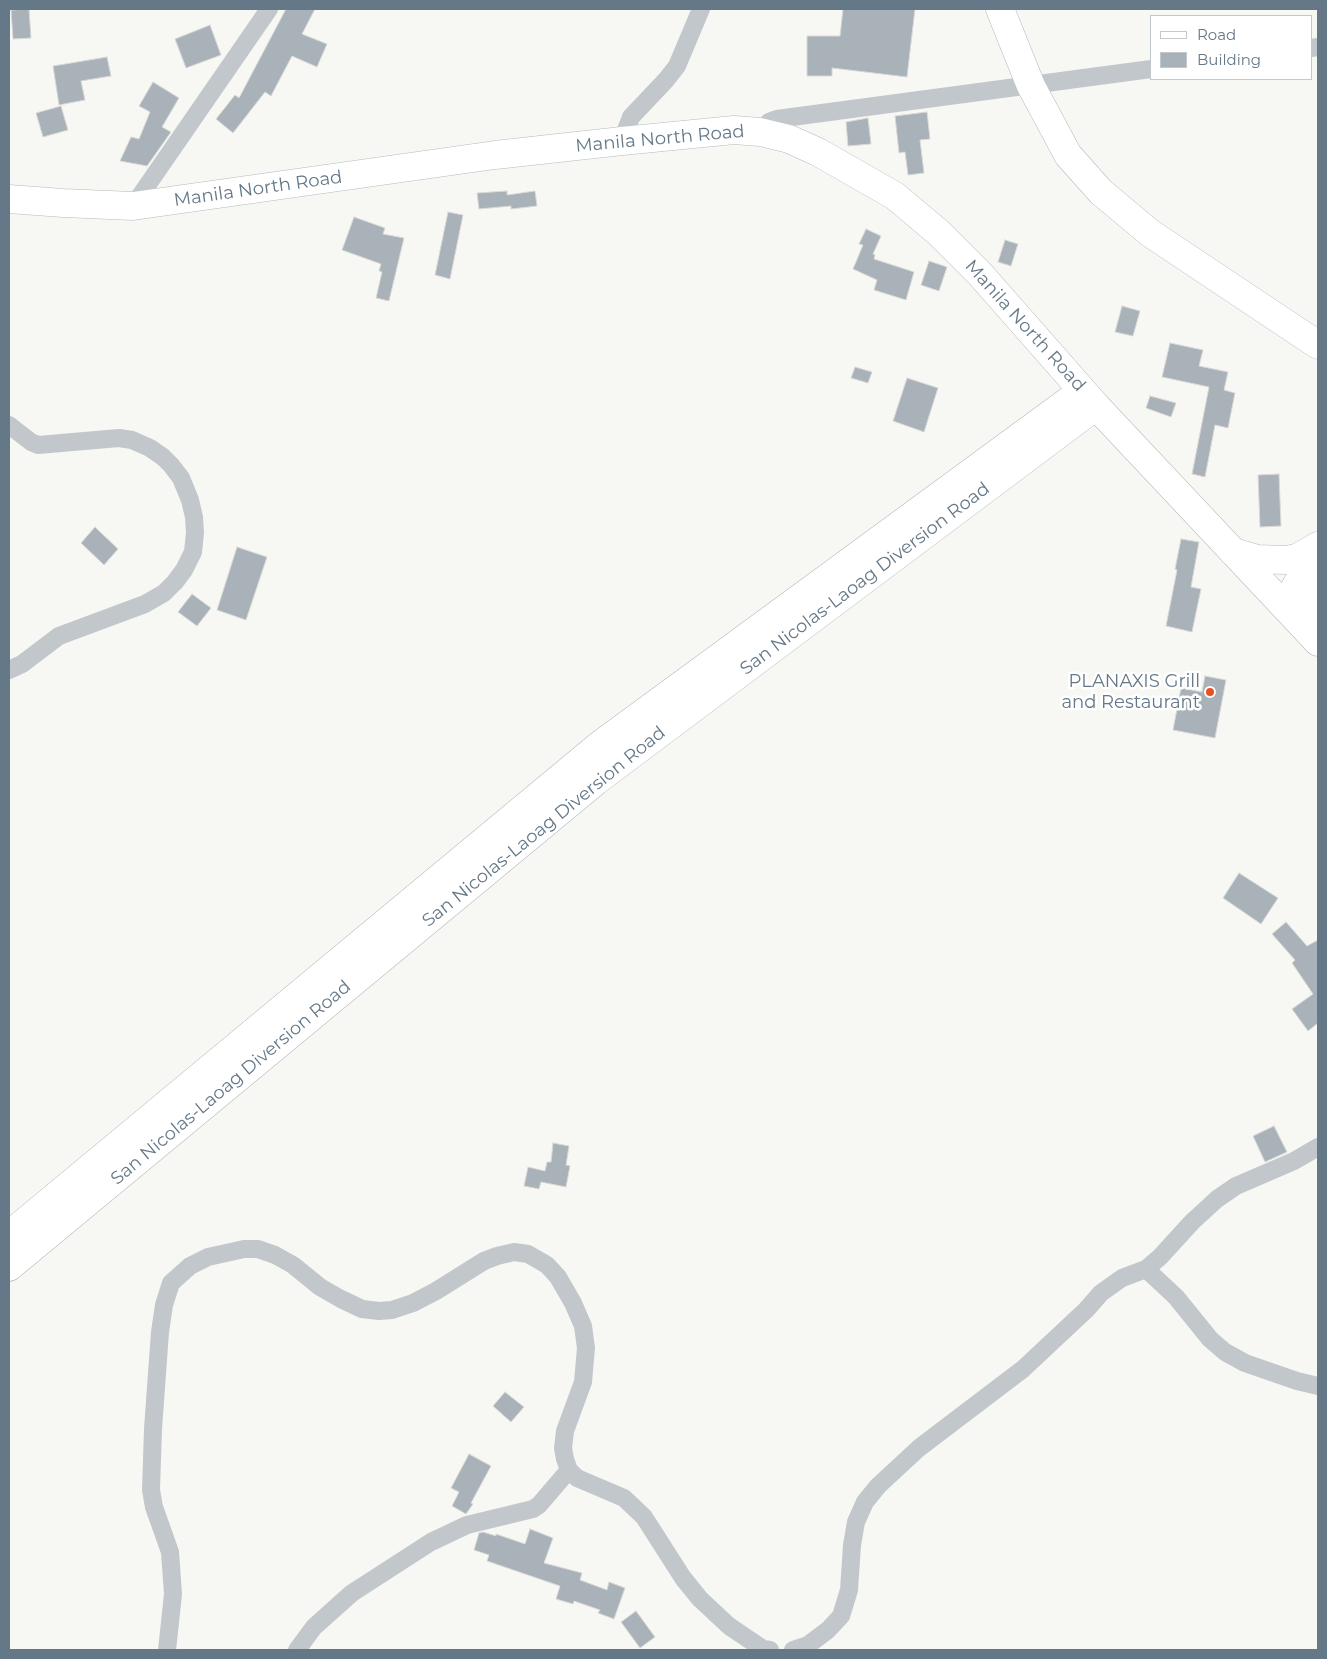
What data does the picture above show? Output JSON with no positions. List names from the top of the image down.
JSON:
{
  "streets": {
    "main road": ["Manila North Road", "San Nicolas-Laoag Diversion Road"]
  },
  "crossings": [
    ["Manila North Road", "San Nicolas-Laoag Diversion Road"]
  ],
  "places": ["PLANAXIS Grill and Restaurant"],
  "legend": ["Road", "Building"]
}
